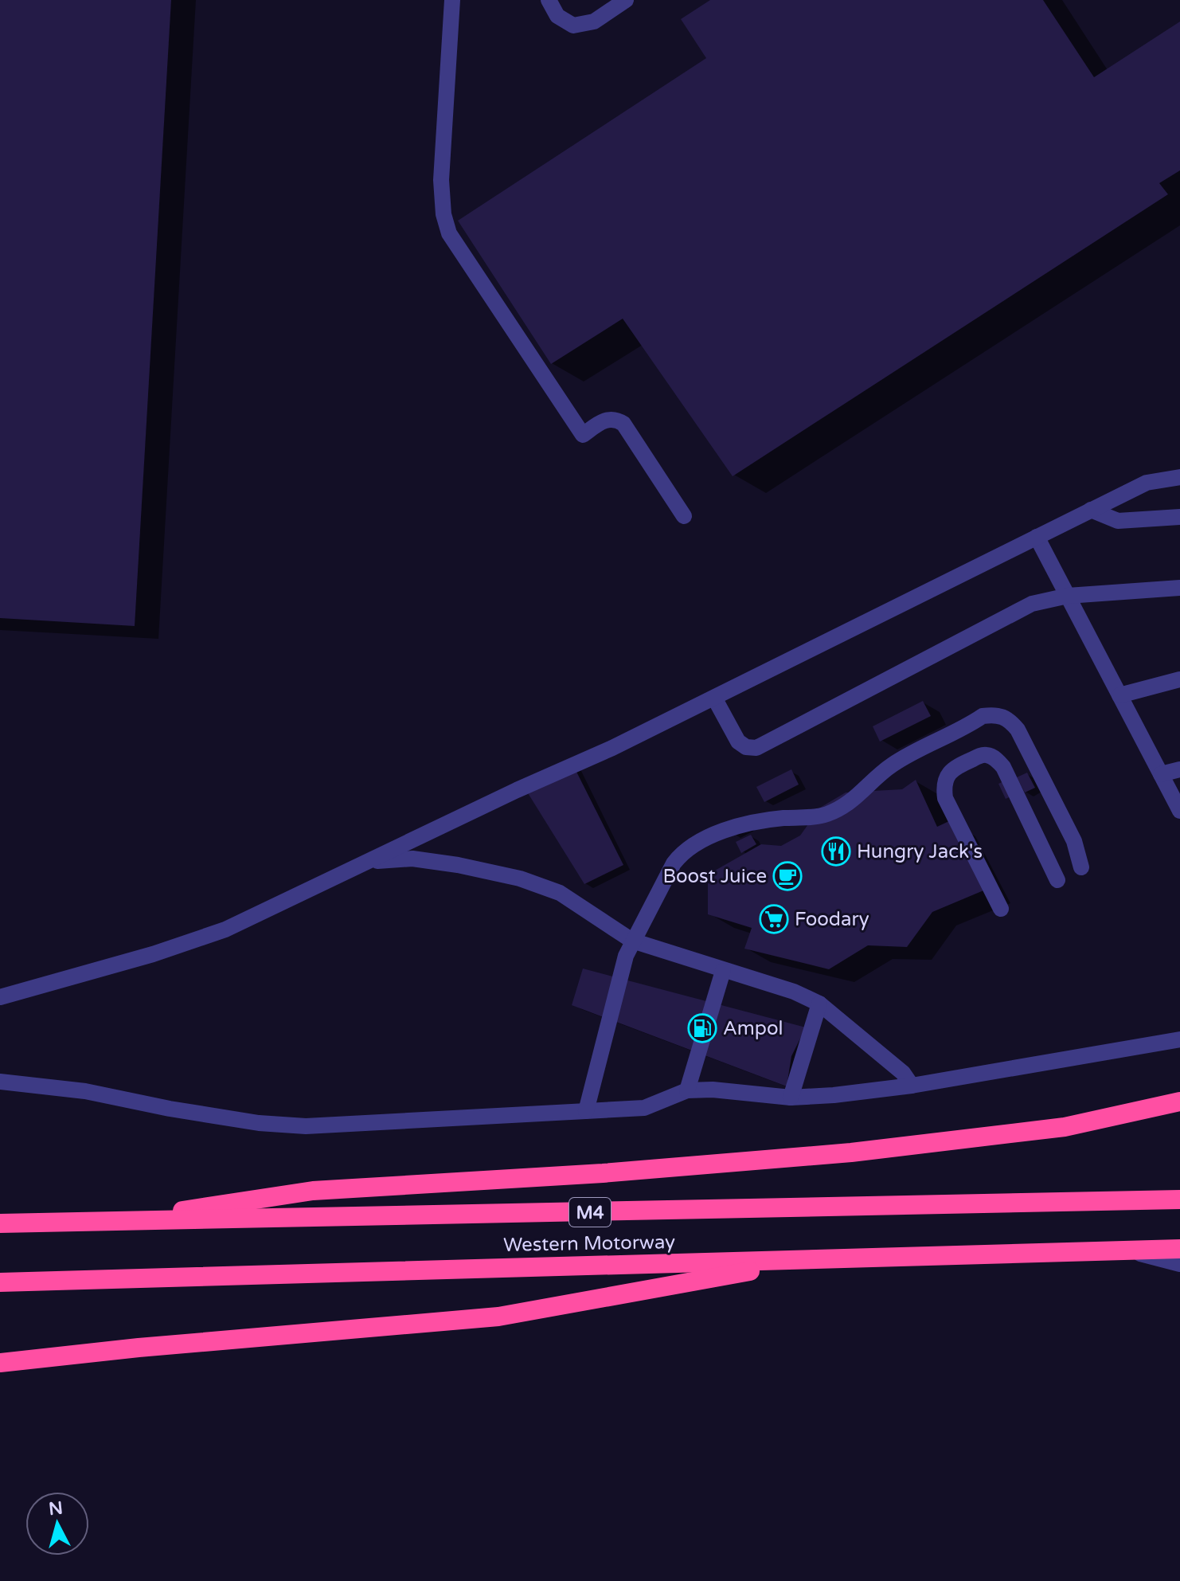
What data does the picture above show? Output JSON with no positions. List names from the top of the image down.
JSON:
{
  "streets": {
    "highway": ["M4", "Western Motorway"]
  },
  "places": {
    "restaurant": ["Hungry Jack's"],
    "cafe": ["Boost Juice"],
    "supermarket": ["Foodary"],
    "fuel station": ["Ampol"]
  },
  "north": "top"
}
